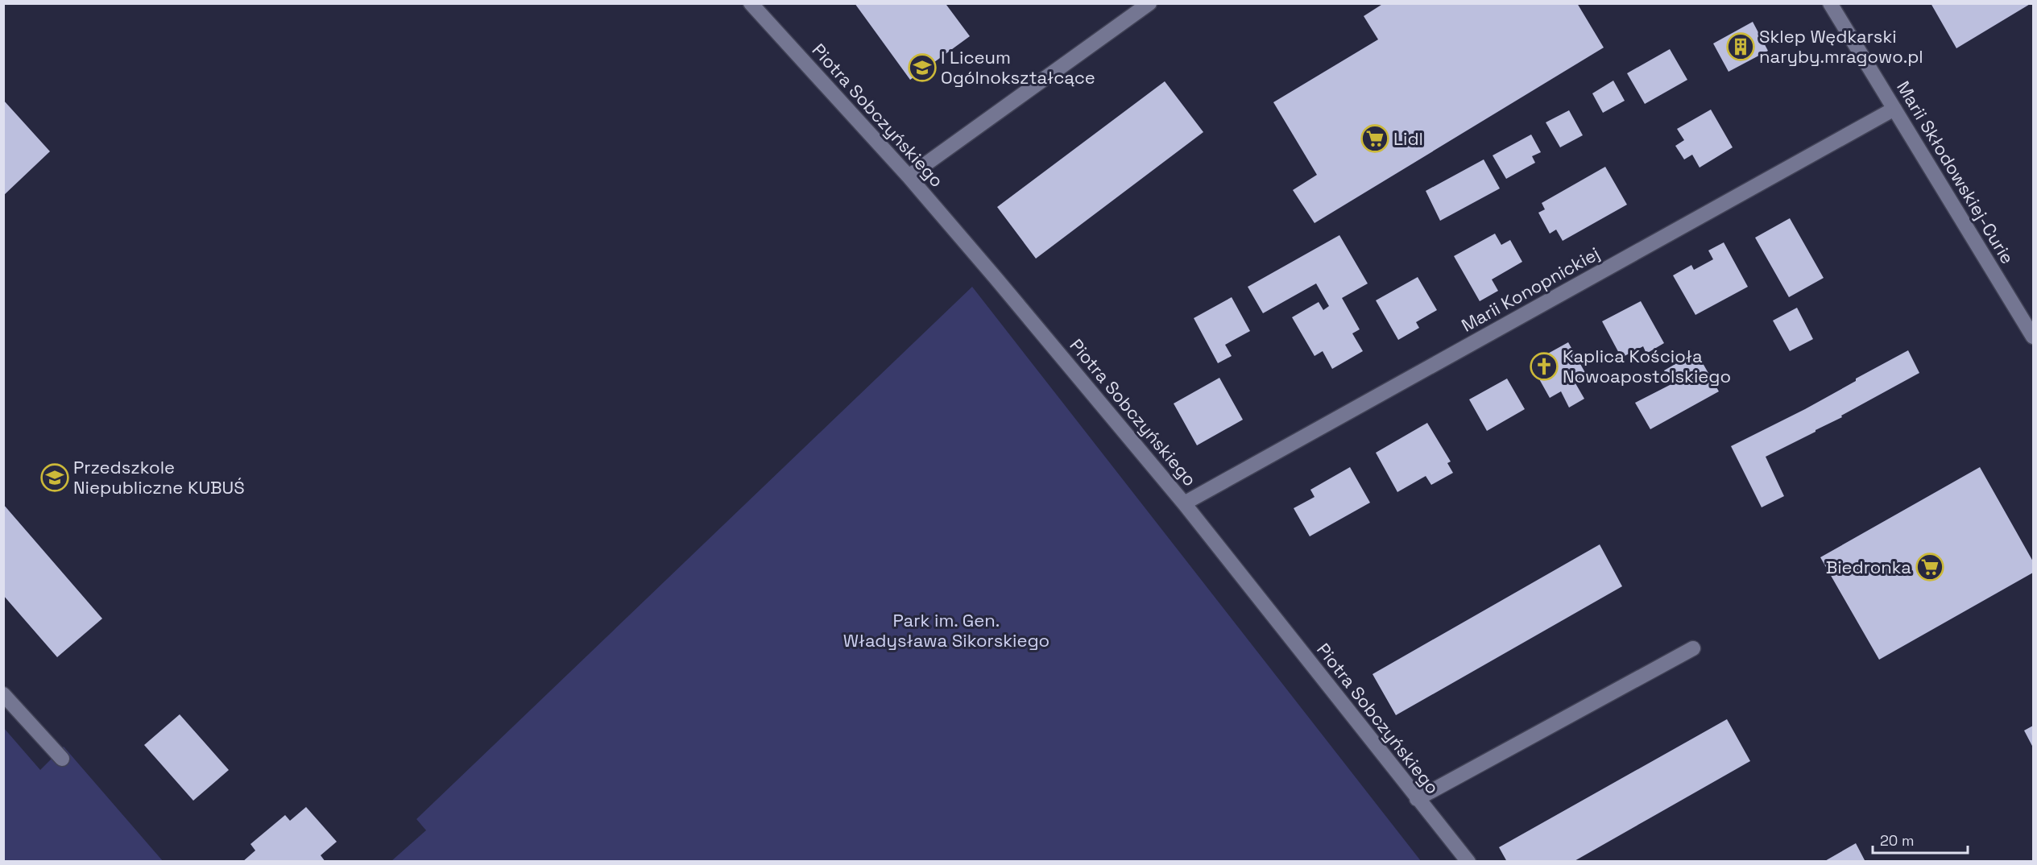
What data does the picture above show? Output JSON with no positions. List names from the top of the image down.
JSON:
{
  "streets": {
    "street": ["Piotra Sobczyńskiego", "Marii Skłodowskiej-Curie", "Marii Konopnickiej"]
  },
  "crossings": [
    ["Piotra Sobczyńskiego", "Marii Konopnickiej"],
    ["Marii Skłodowskiej-Curie", "Marii Konopnickiej"]
  ],
  "parks": ["Park im. Gen. Władysława Sikorskiego"],
  "places": {
    "building": ["Sklep Wędkarski naryby.mragowo.pl"],
    "school or university": ["I Liceum Ogólnokształcące", "Przedszkole Niepubliczne KUBUŚ"],
    "supermarket": ["Lidl", "Biedronka"],
    "church": ["Kaplica Kościoła Nowoapostolskiego"]
  },
  "scale_bar": "20 m"
}
